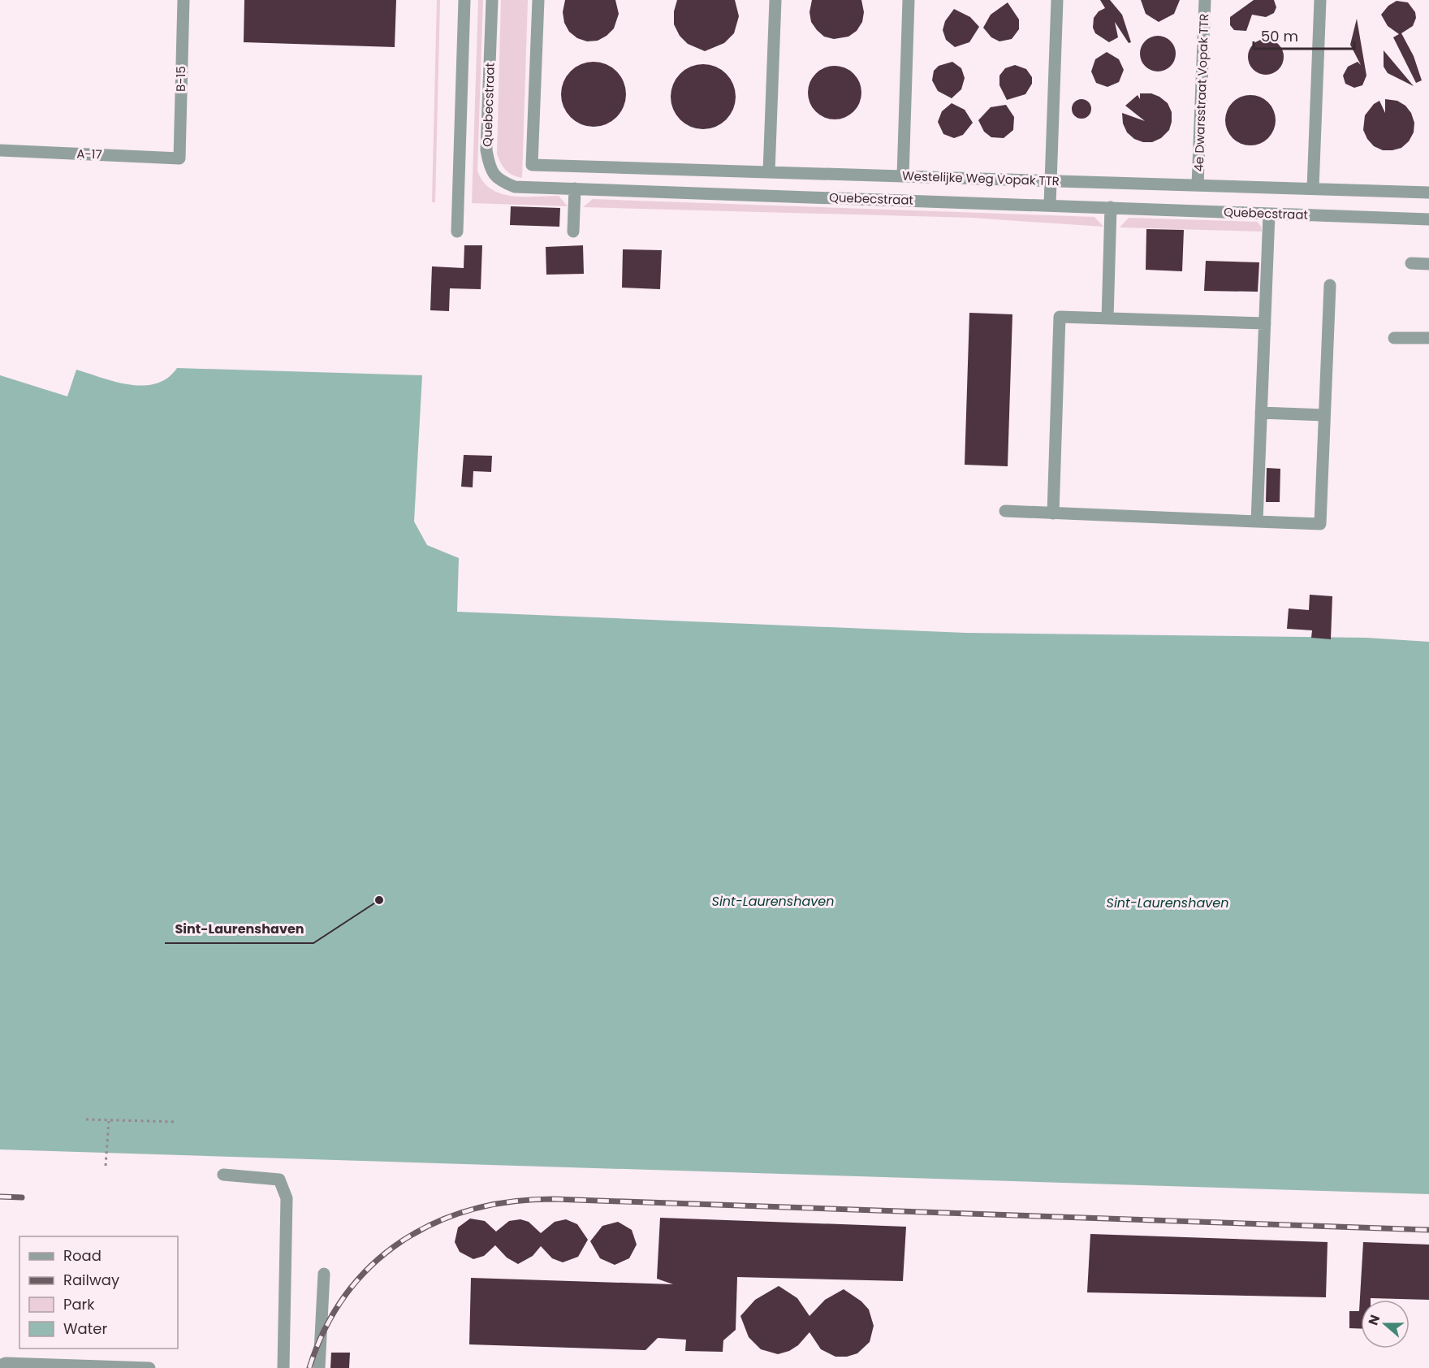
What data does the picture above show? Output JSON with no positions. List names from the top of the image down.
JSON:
{
  "streets": {
    "street": [
      "B-15",
      "4e Dwarsstraat Vopak TTR",
      "Quebecstraat",
      "A-17",
      "Westelijke Weg Vopak TTR"
    ]
  },
  "crossings": [
    ["B-15", "A-17"],
    ["4e Dwarsstraat Vopak TTR", "Westelijke Weg Vopak TTR"]
  ],
  "water": ["Sint-Laurenshaven"],
  "places": ["Sint-Laurenshaven"],
  "legend": [
    "Road",
    "Railway",
    "Park",
    "Water"
  ],
  "scale_bar": "50 m",
  "north": "left"
}
